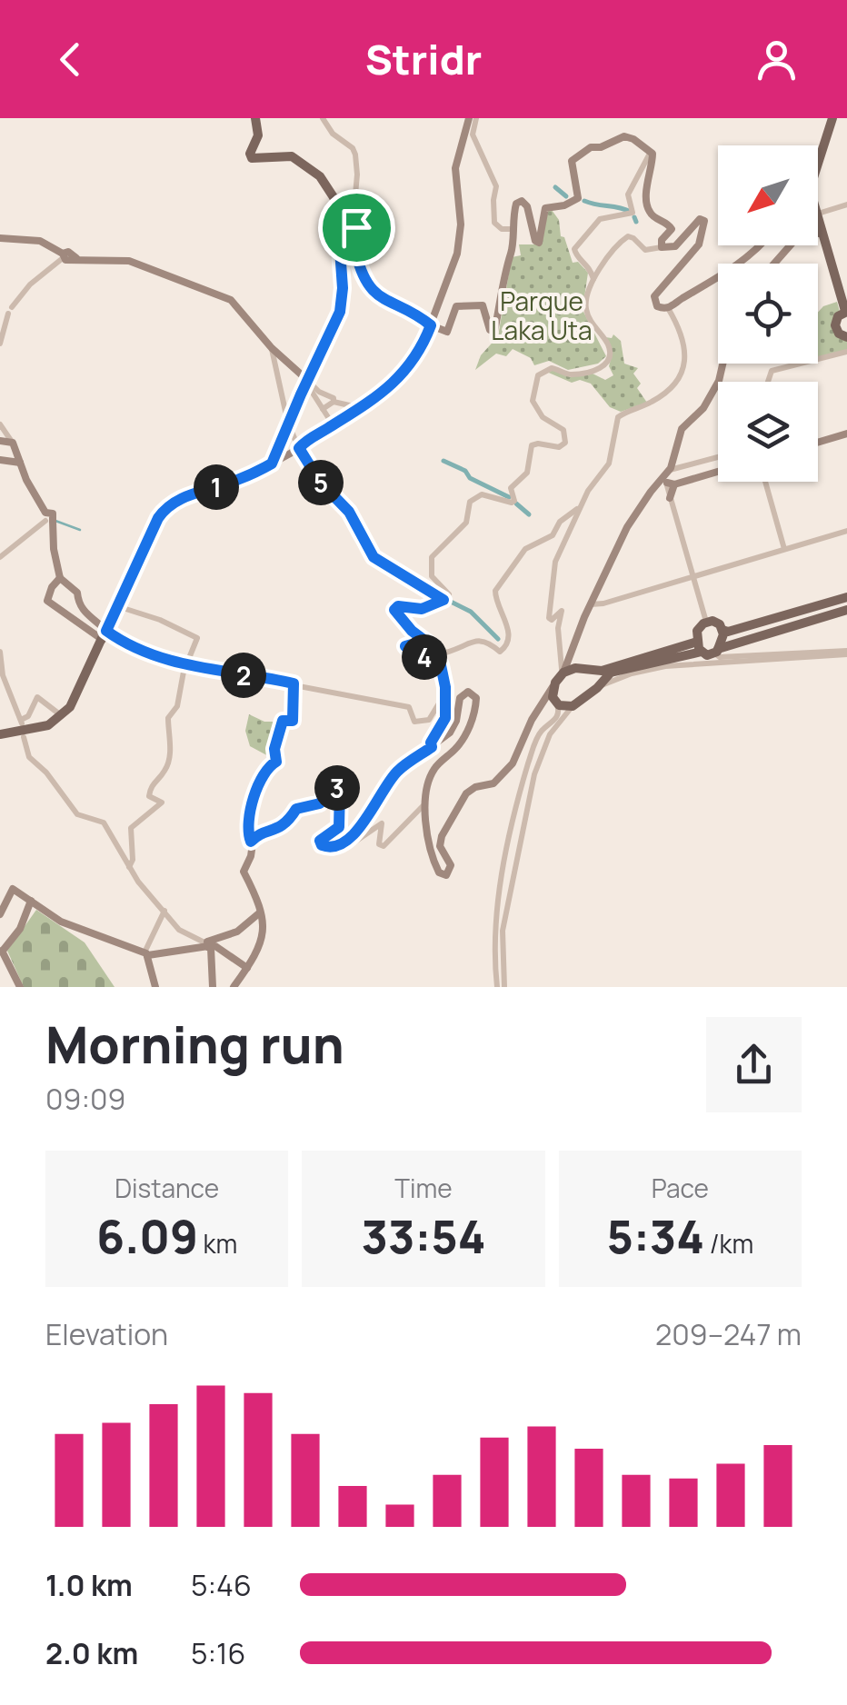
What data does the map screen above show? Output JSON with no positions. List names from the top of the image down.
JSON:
{
  "parks": ["Parque Laka Uta"],
  "north": "bottom left",
  "page": {
    "header": "Stridr",
    "pins": [
      "5",
      "1",
      "4",
      "2",
      "3"
    ],
    "heading": ["Morning run", "09:09"],
    "stats": [
      ["Distance", "6.09 km"],
      ["Time", "33:54"],
      ["Pace", "5:34 /km"]
    ],
    "chart": ["Elevation", "209–247 m"],
    "list": [
      {
        "name": "1.0 km",
        "note": "5:46"
      },
      {
        "name": "2.0 km",
        "note": "5:16"
      }
    ]
  }
}
